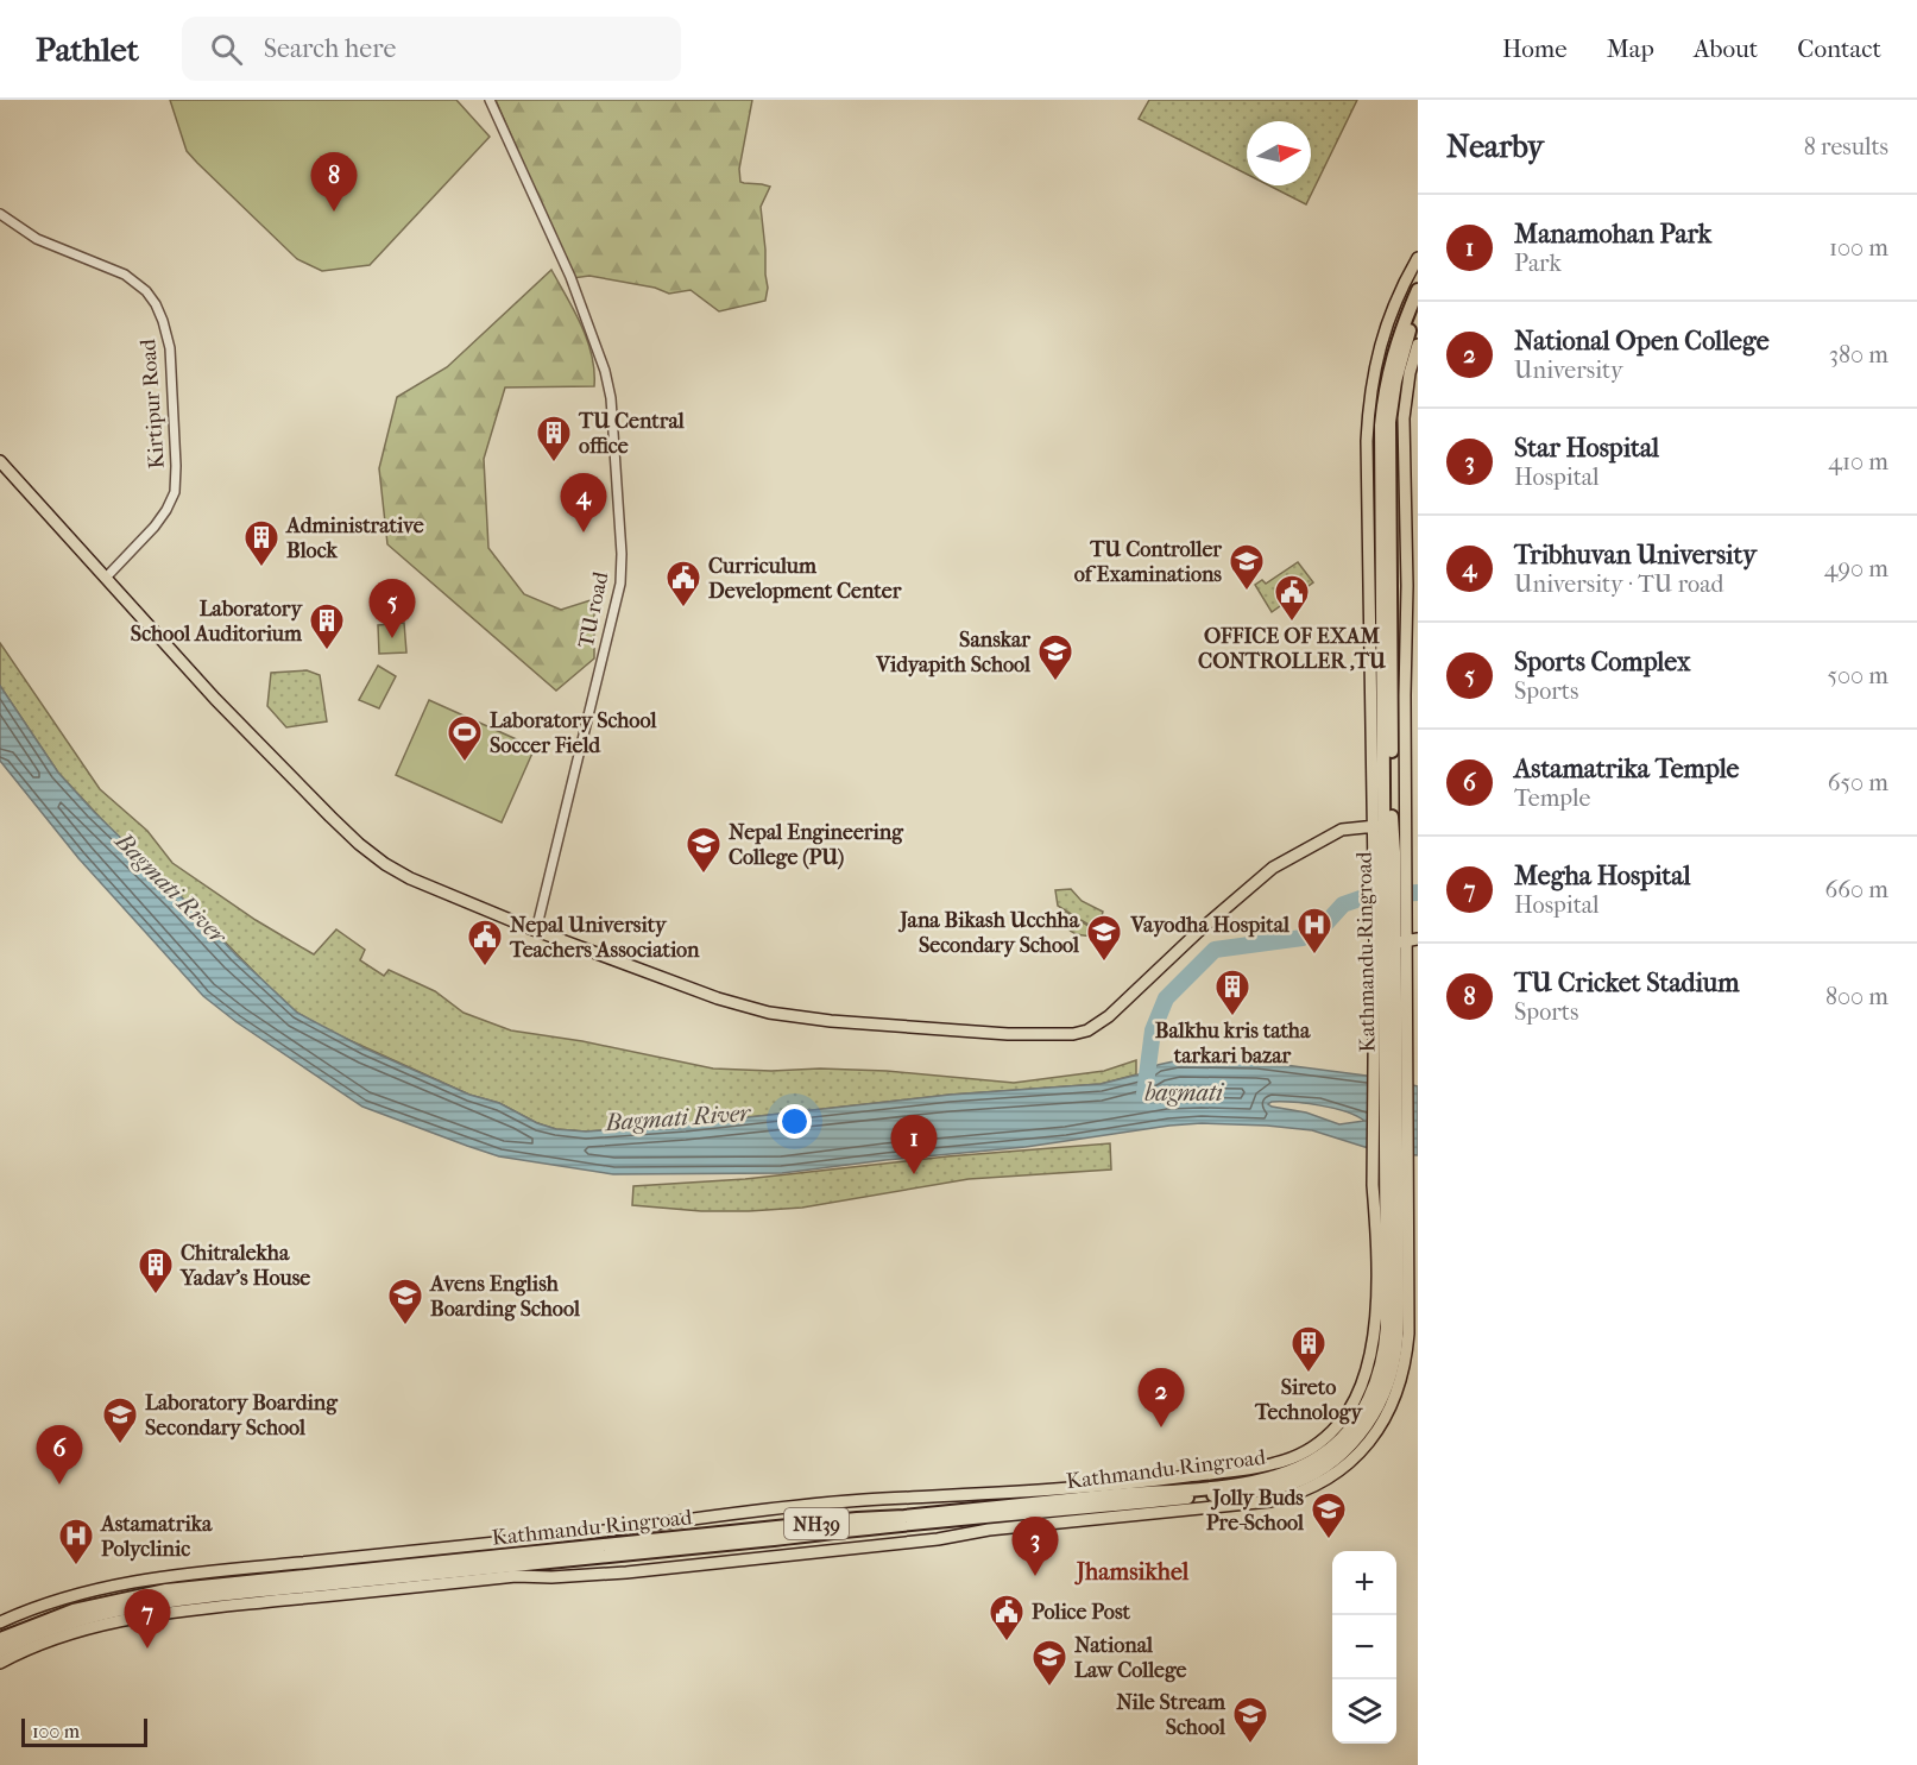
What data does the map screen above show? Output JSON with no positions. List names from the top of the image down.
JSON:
{
  "streets": {
    "highway": ["Kathmandu Ringroad", "NH39"],
    "street": ["Kirtipur Road", "TU road"]
  },
  "districts": ["Jhamsikhel"],
  "water": ["Bagmati River", "bagmati"],
  "places": {
    "building": [
      "TU Central office",
      "Administrative Block",
      "Laboratory School Auditorium",
      "Balkhu kris tatha tarkari bazar",
      "Chitralekha Yadav's House",
      "Sireto Technology"
    ],
    "school or university": [
      "TU Controller of Examinations",
      "Sanskar Vidyapith School",
      "Nepal Engineering College (PU)",
      "Jana Bikash Ucchha Secondary School",
      "Avens English Boarding School",
      "Laboratory Boarding Secondary School",
      "Jolly Buds Pre-School",
      "National Law College",
      "Nile Stream School"
    ],
    "public building": [
      "Curriculum Development Center",
      "OFFICE OF EXAM CONTROLLER ,TU",
      "Nepal University Teachers Association",
      "Police Post"
    ],
    "sports": ["Laboratory School Soccer Field"],
    "hospital": ["Vayodha Hospital", "Astamatrika Polyclinic"]
  },
  "scale_bar": "100 m",
  "north": "right",
  "page": {
    "header": "Pathlet",
    "search": "Search here",
    "nav": [
      "Home",
      "Map",
      "About",
      "Contact"
    ],
    "heading": ["Nearby", "8 results"],
    "pins": [
      "8",
      "4",
      "5",
      "1",
      "2",
      "6",
      "3",
      "7"
    ],
    "list": [
      {
        "mark": "1",
        "name": "Manamohan Park",
        "note": "Park",
        "value": "100 m"
      },
      {
        "mark": "2",
        "name": "National Open College",
        "note": "University",
        "value": "380 m"
      },
      {
        "mark": "3",
        "name": "Star Hospital",
        "note": "Hospital",
        "value": "410 m"
      },
      {
        "mark": "4",
        "name": "Tribhuvan University",
        "note": "University · TU road",
        "value": "490 m"
      },
      {
        "mark": "5",
        "name": "Sports Complex",
        "note": "Sports",
        "value": "500 m"
      },
      {
        "mark": "6",
        "name": "Astamatrika Temple",
        "note": "Temple",
        "value": "650 m"
      },
      {
        "mark": "7",
        "name": "Megha Hospital",
        "note": "Hospital",
        "value": "660 m"
      },
      {
        "mark": "8",
        "name": "TU Cricket Stadium",
        "note": "Sports",
        "value": "800 m"
      }
    ],
    "map_buttons": ["+", "−"],
    "scale": "100 m"
  }
}
